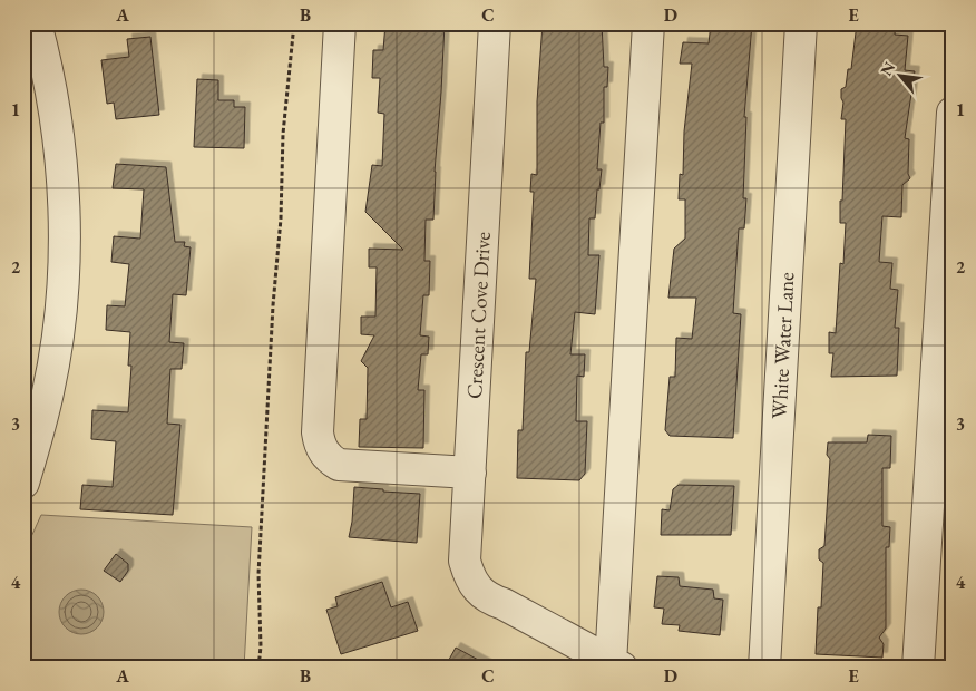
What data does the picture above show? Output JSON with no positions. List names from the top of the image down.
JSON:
{
  "streets": {
    "street": ["Crescent Cove Drive", "White Water Lane"]
  },
  "north": "top left",
  "grid": {
    "columns": [
      "A",
      "B",
      "C",
      "D",
      "E"
    ],
    "rows": [
      "1",
      "2",
      "3",
      "4"
    ]
  }
}
